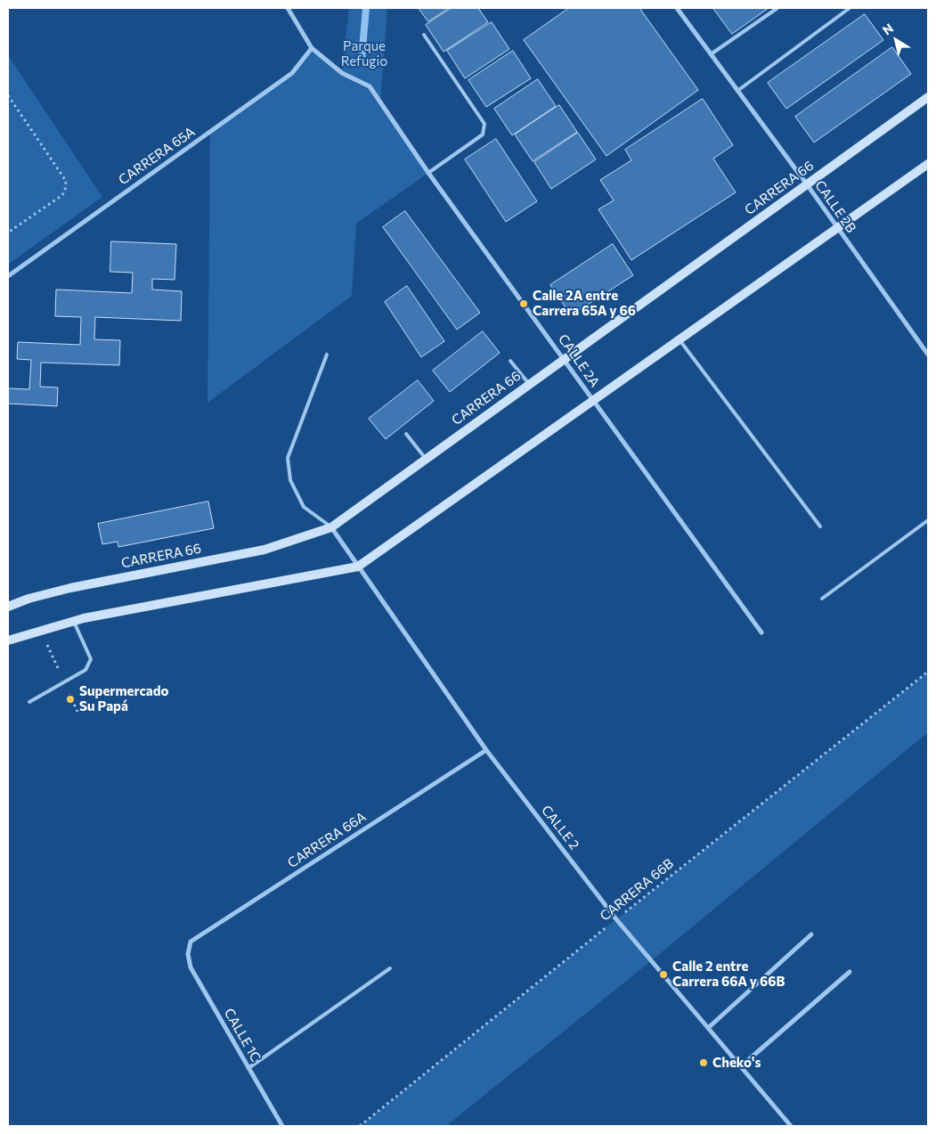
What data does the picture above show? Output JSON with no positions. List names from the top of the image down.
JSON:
{
  "streets": {
    "main road": ["CARRERA 66"],
    "street": [
      "CARRERA 65A",
      "CALLE 2B",
      "CALLE 2A",
      "CALLE 2",
      "CARRERA 66A",
      "CALLE 1C"
    ],
    "path": ["CARRERA 66B"]
  },
  "crossings": [
    ["CARRERA 65A", "CALLE 2A"],
    ["CARRERA 66", "CALLE 2B"],
    ["CARRERA 66", "CALLE 2A"],
    ["CARRERA 66", "CALLE 2"],
    ["CALLE 2", "CARRERA 66A"],
    ["CALLE 2", "CARRERA 66B"],
    ["CARRERA 66A", "CALLE 1C"]
  ],
  "parks": ["Parque Refugio"],
  "places": [
    "Calle 2A entre Carrera 65A y 66",
    "Supermercado Su Papá",
    "Calle 2 entre Carrera 66A y 66B",
    "Cheko's"
  ],
  "north": "top left"
}
